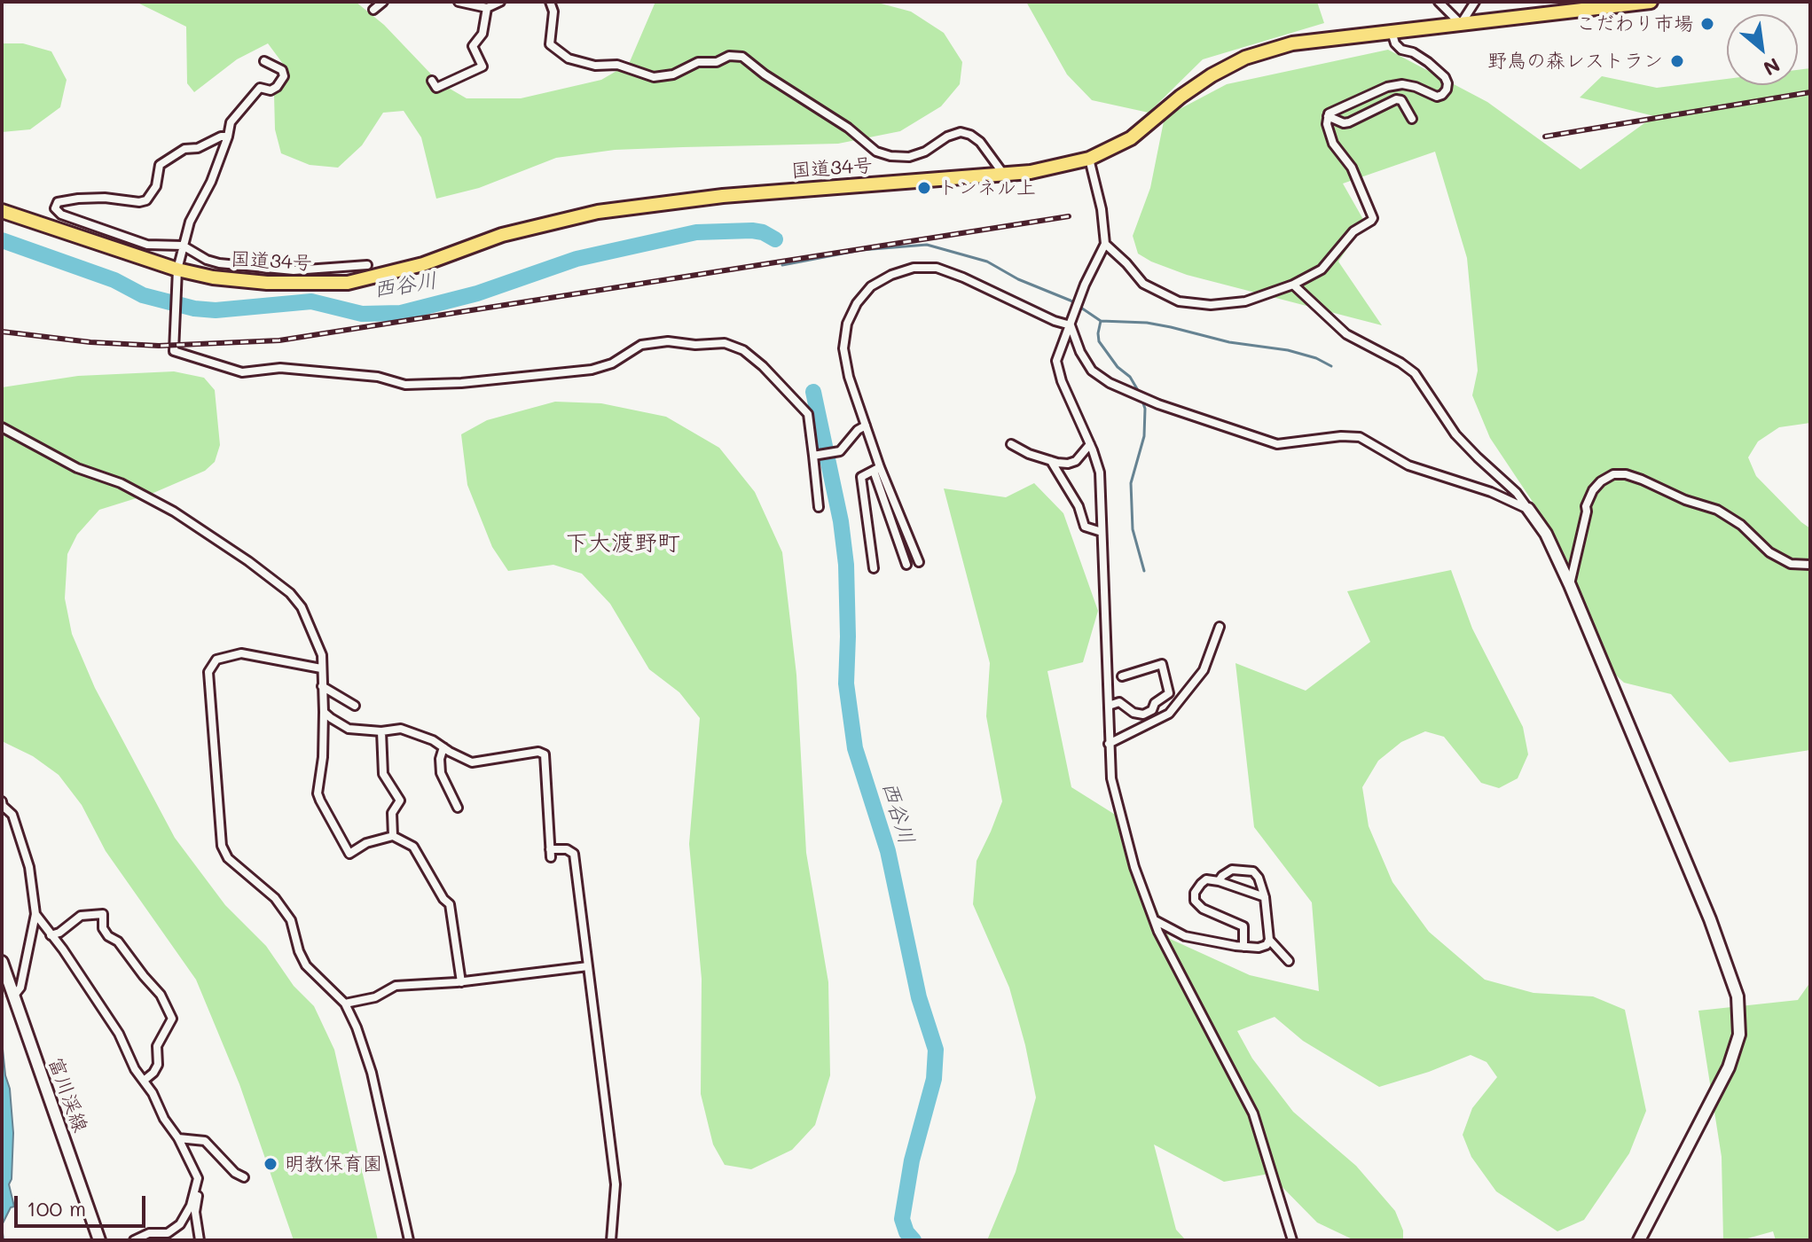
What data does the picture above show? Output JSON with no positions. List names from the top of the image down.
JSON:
{
  "streets": {
    "highway": ["国道34号"],
    "street": ["富川渓線"]
  },
  "districts": ["下大渡野町"],
  "water": ["西谷川"],
  "places": [
    "こだわり市場",
    "野鳥の森レストラン",
    "トンネル上",
    "明教保育園"
  ],
  "scale_bar": "100 m",
  "north": "bottom right"
}
